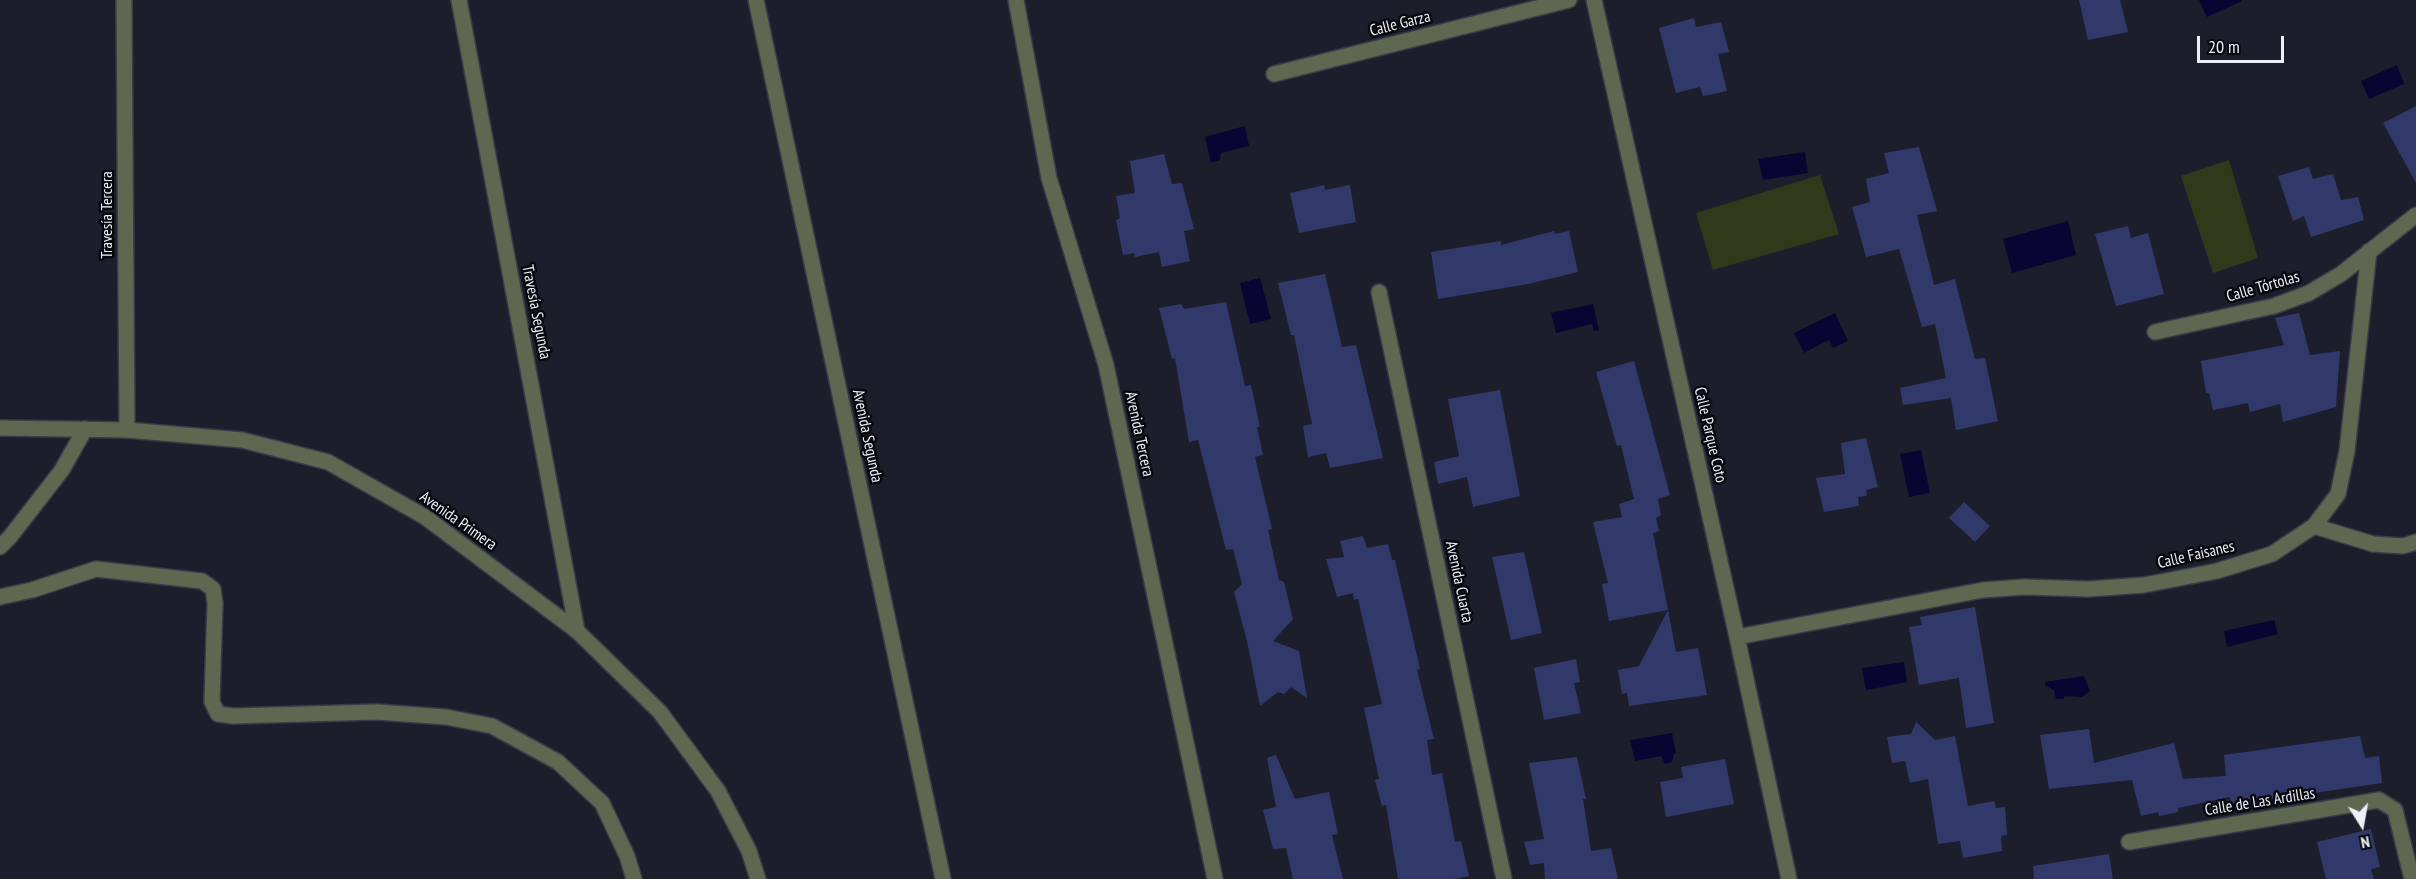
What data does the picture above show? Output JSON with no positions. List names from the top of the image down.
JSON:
{
  "streets": {
    "street": [
      "Calle Garza",
      "Travesía Tercera",
      "Calle Tórtolas",
      "Travesía Segunda",
      "Avenida Tercera",
      "Calle Parque Coto",
      "Avenida Segunda",
      "Avenida Primera",
      "Calle Faisanes",
      "Avenida Cuarta",
      "Calle de Las Ardillas"
    ]
  },
  "crossings": [
    ["Travesía Tercera", "Avenida Primera"],
    ["Calle Tórtolas", "Calle Faisanes"],
    ["Travesía Segunda", "Avenida Primera"],
    ["Calle Parque Coto", "Calle Faisanes"]
  ],
  "scale_bar": "20 m",
  "north": "bottom"
}
